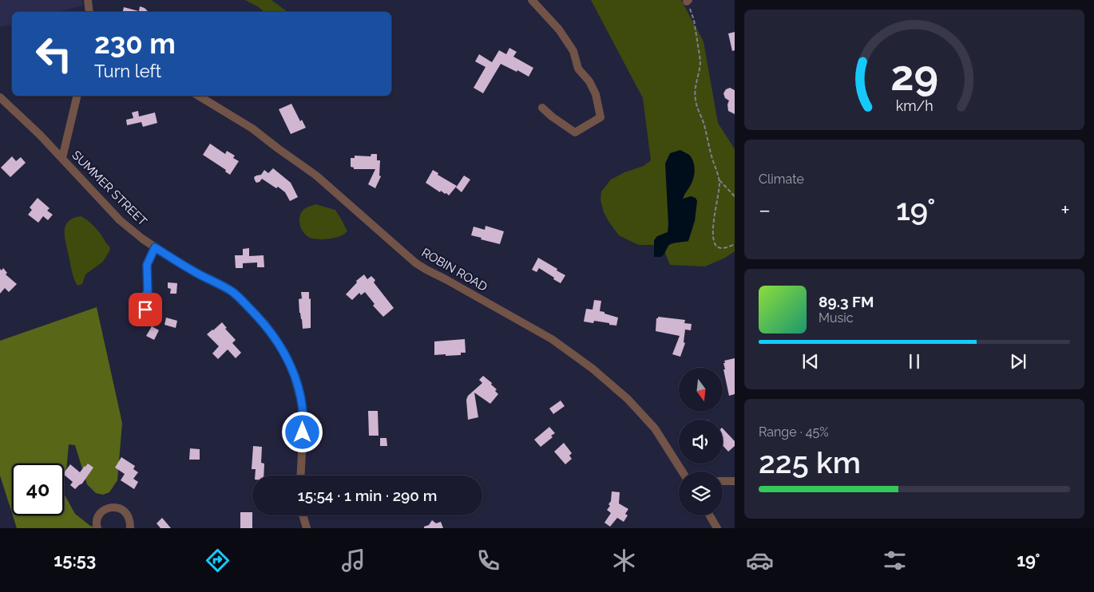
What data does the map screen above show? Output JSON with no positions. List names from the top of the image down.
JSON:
{
  "streets": {
    "street": ["SUMMER STREET", "ROBIN ROAD"]
  },
  "north": "bottom",
  "page": {
    "turn": ["230 m", "Turn left"],
    "tile": [
      "Climate",
      ["Range · 45%", "225 km"]
    ],
    "heat": ["−", "19°", "+"],
    "song": ["89.3 FM", "Music"],
    "limit": "40",
    "trip": "15:54 · 1 min · 290 m",
    "tabs": ["15:53", "19°"],
    "gauge": ["29", "km/h"]
  }
}
